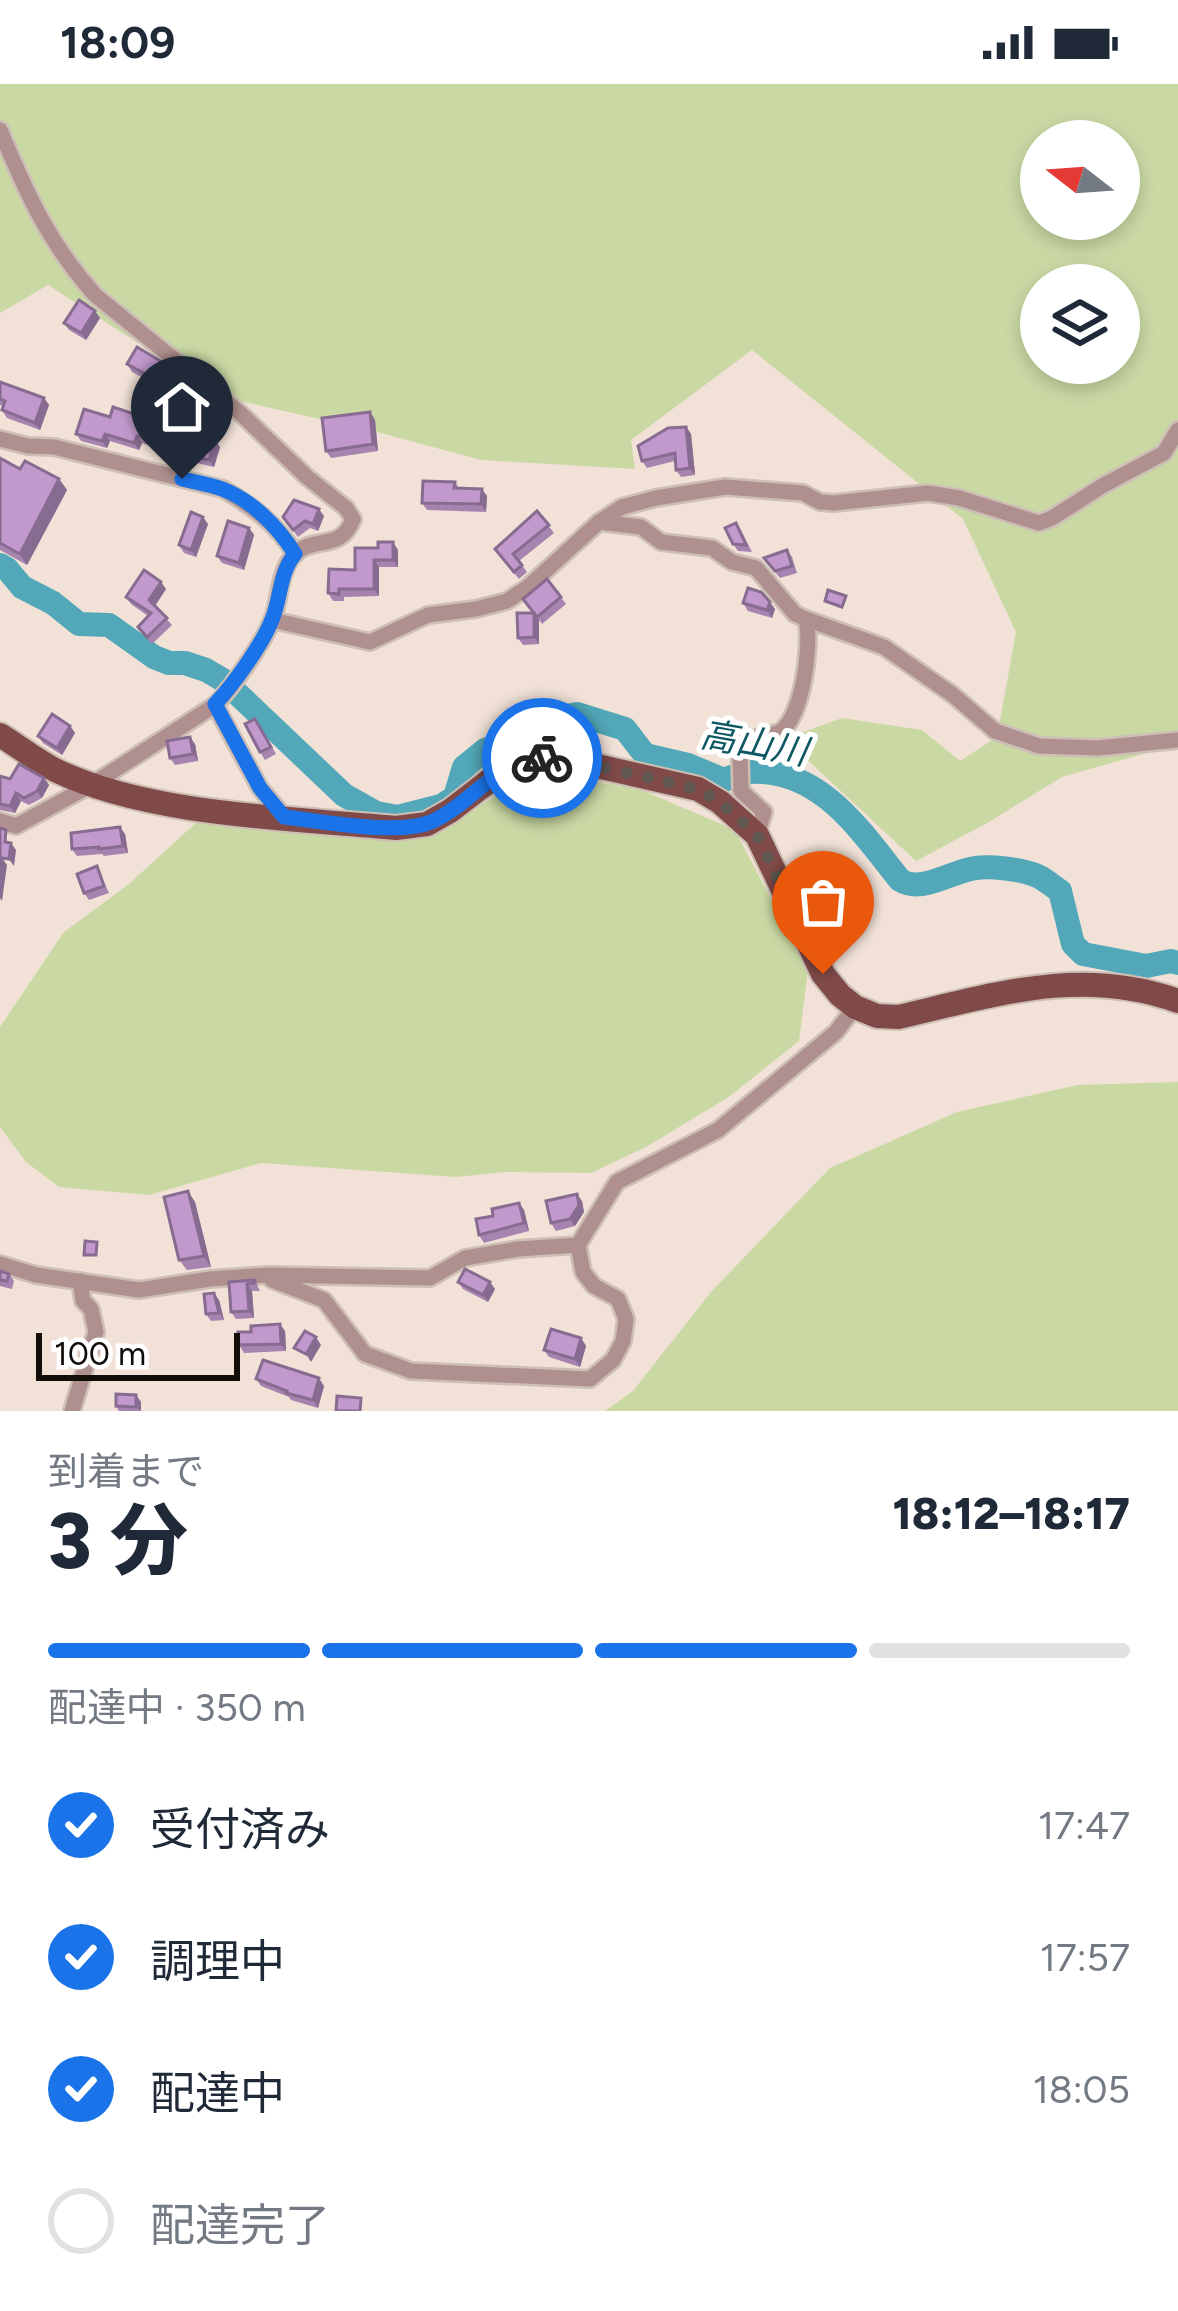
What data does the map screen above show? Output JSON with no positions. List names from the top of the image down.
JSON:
{
  "water": ["高山川"],
  "scale_bar": "100 m",
  "north": "left",
  "page": {
    "status": "18:09",
    "scale": "100 m",
    "heading": ["3 分", "到着まで", "18:12–18:17"],
    "bar": "配達中 · 350 m",
    "list": [
      ["受付済み", "17:47"],
      ["調理中", "17:57"],
      ["配達中", "18:05"],
      "配達完了"
    ]
  }
}
